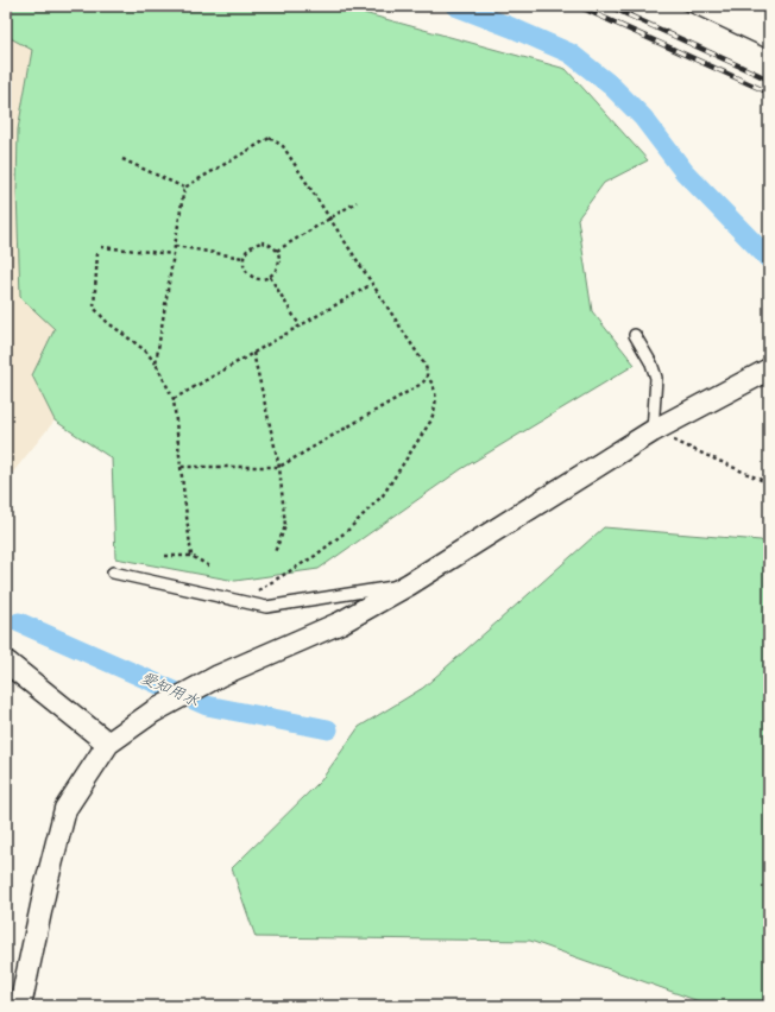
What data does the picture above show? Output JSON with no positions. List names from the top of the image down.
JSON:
{
  "water": ["愛知用水"]
}
